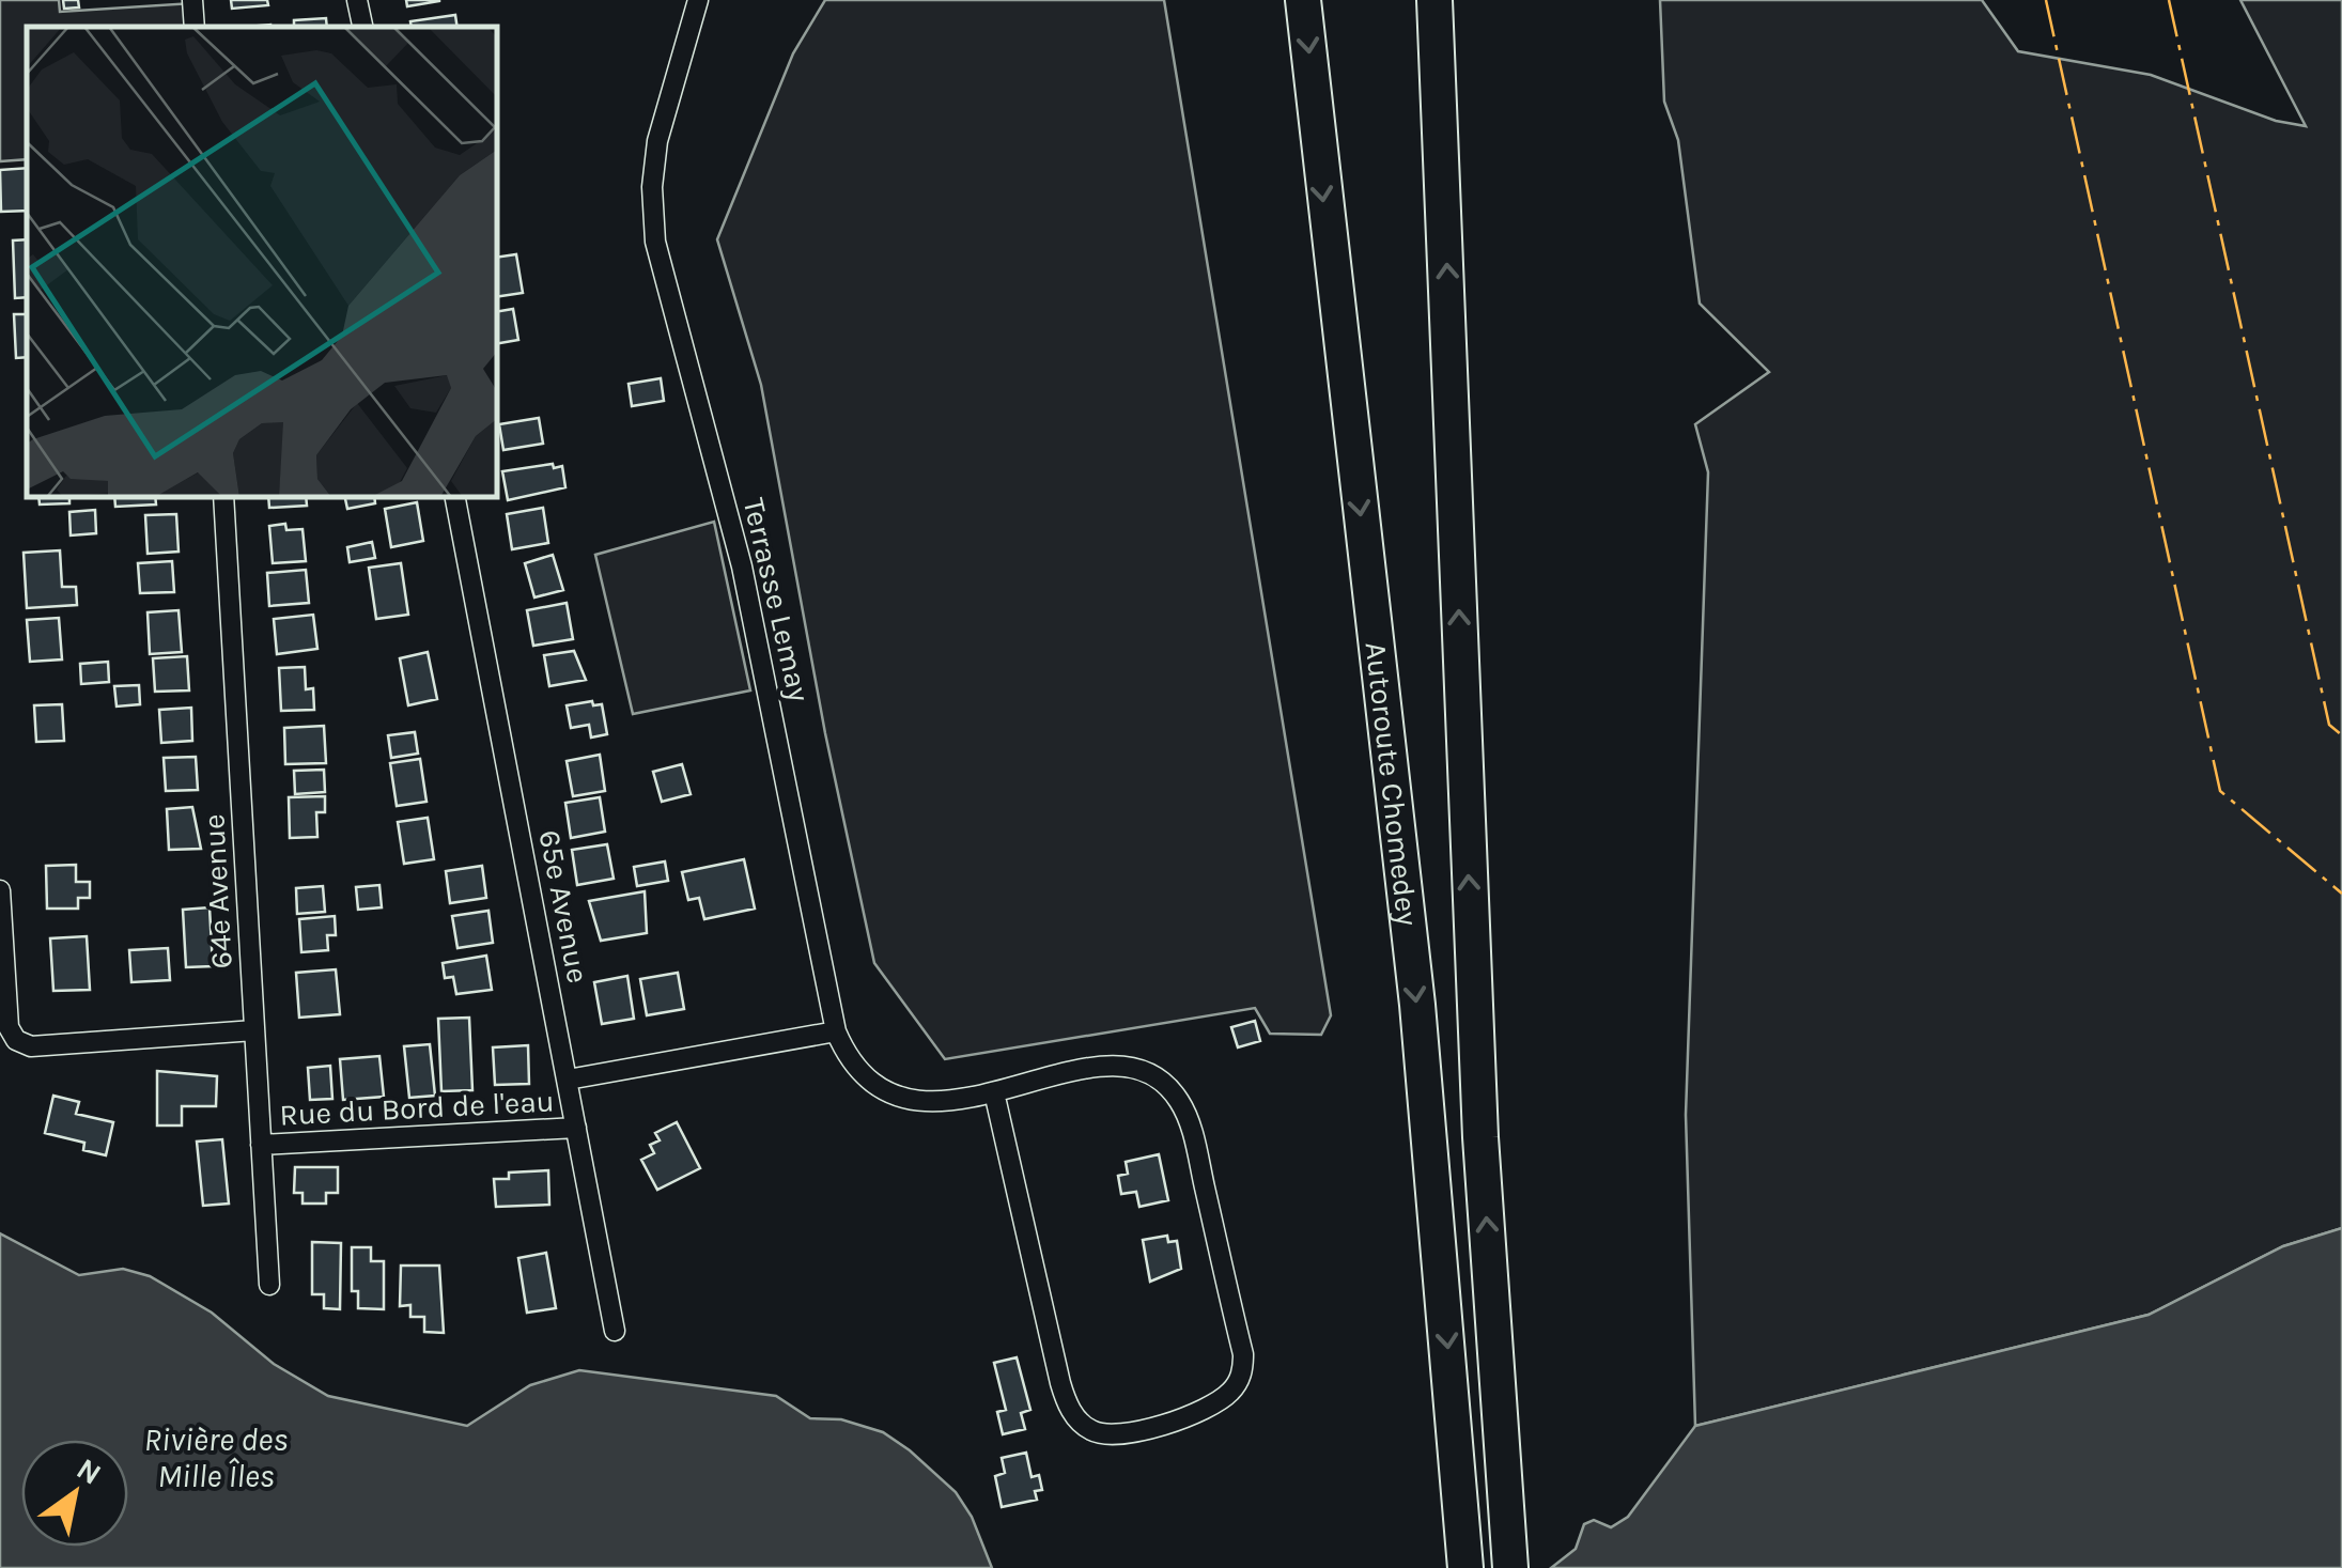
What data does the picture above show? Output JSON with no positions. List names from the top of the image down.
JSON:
{
  "streets": {
    "highway": ["Autoroute Chomedey"],
    "street": [
      "Terrasse Lemay",
      "64e Avenue",
      "65e Avenue",
      "Rue du Bord de l'eau"
    ]
  },
  "crossings": [
    ["Terrasse Lemay", "Rue du Bord de l'eau"],
    ["64e Avenue", "Rue du Bord de l'eau"],
    ["65e Avenue", "Rue du Bord de l'eau"]
  ],
  "water": ["Rivière des Mille Îles"],
  "north": "top right"
}
